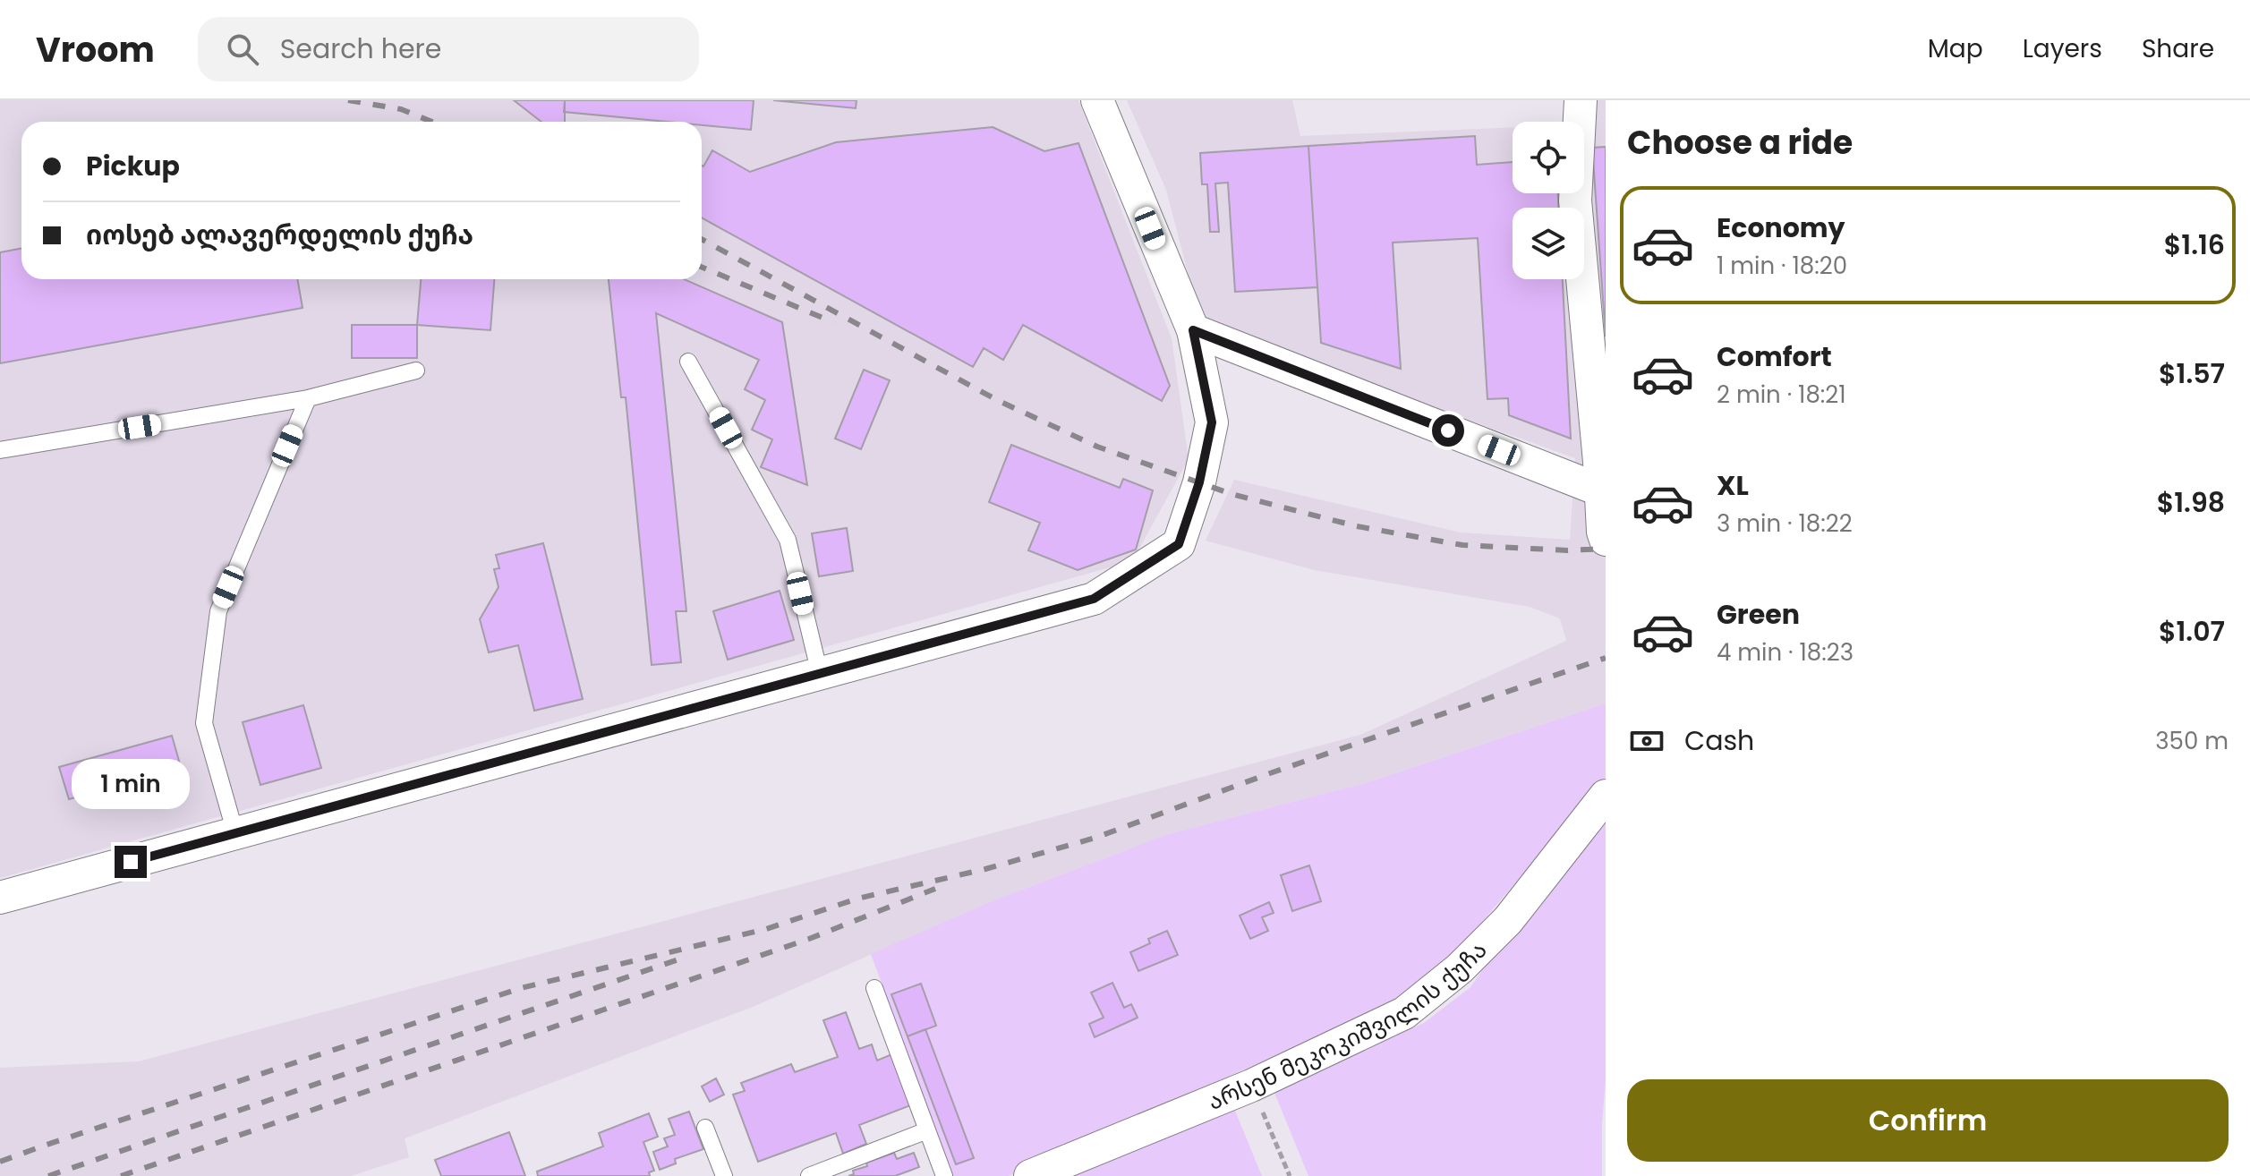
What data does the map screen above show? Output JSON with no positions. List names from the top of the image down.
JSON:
{
  "streets": {
    "street": ["არსენ მეკოკიშვილის ქუჩა"]
  },
  "page": {
    "header": "Vroom",
    "search": "Search here",
    "nav": ["Map", "Layers", "Share"],
    "heading": "Choose a ride",
    "banner": ["Pickup", "იოსებ ალავერდელის ქუჩა"],
    "list": [
      {
        "name": "Economy",
        "note": "1 min · 18:20",
        "value": "$1.16"
      },
      {
        "name": "Comfort",
        "note": "2 min · 18:21",
        "value": "$1.57"
      },
      {
        "name": "XL",
        "note": "3 min · 18:22",
        "value": "$1.98"
      },
      {
        "name": "Green",
        "note": "4 min · 18:23",
        "value": "$1.07"
      }
    ],
    "pay": ["Cash", "350 m"],
    "bubble": "1 min",
    "buttons": "Confirm"
  }
}
